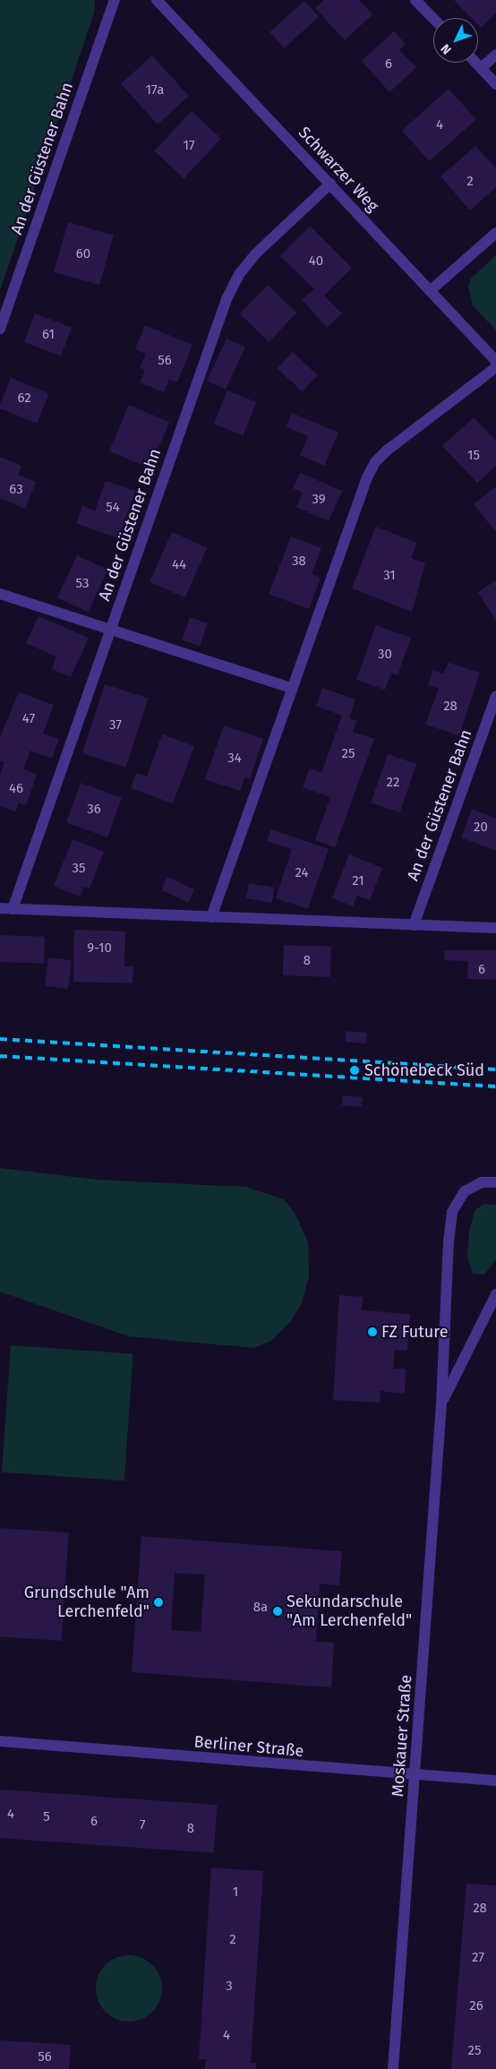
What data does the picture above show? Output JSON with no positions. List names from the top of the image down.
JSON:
{
  "streets": {
    "street": [
      "An der Güstener Bahn",
      "Schwarzer Weg",
      "Moskauer Straße",
      "Berliner Straße"
    ]
  },
  "crossings": [
    ["An der Güstener Bahn", "Schwarzer Weg"],
    ["Moskauer Straße", "Berliner Straße"]
  ],
  "places": [
    "Schönebeck Süd",
    "FZ Future",
    "Grundschule \"Am Lerchenfeld\"",
    "Sekundarschule \"Am Lerchenfeld\""
  ],
  "house_numbers": [
    "6",
    "17a",
    "4",
    "17",
    "2",
    "60",
    "40",
    "61",
    "56",
    "62",
    "15",
    "63",
    "39",
    "54",
    "38",
    "44",
    "31",
    "53",
    "30",
    "28",
    "47",
    "37",
    "25",
    "34",
    "22",
    "46",
    "36",
    "20",
    "35",
    "24",
    "21",
    "9-10",
    "8",
    "6",
    "8a",
    "4",
    "5",
    "6",
    "7",
    "8",
    "1",
    "28",
    "2",
    "27",
    "3",
    "26",
    "4",
    "25",
    "56"
  ],
  "north": "bottom left"
}
